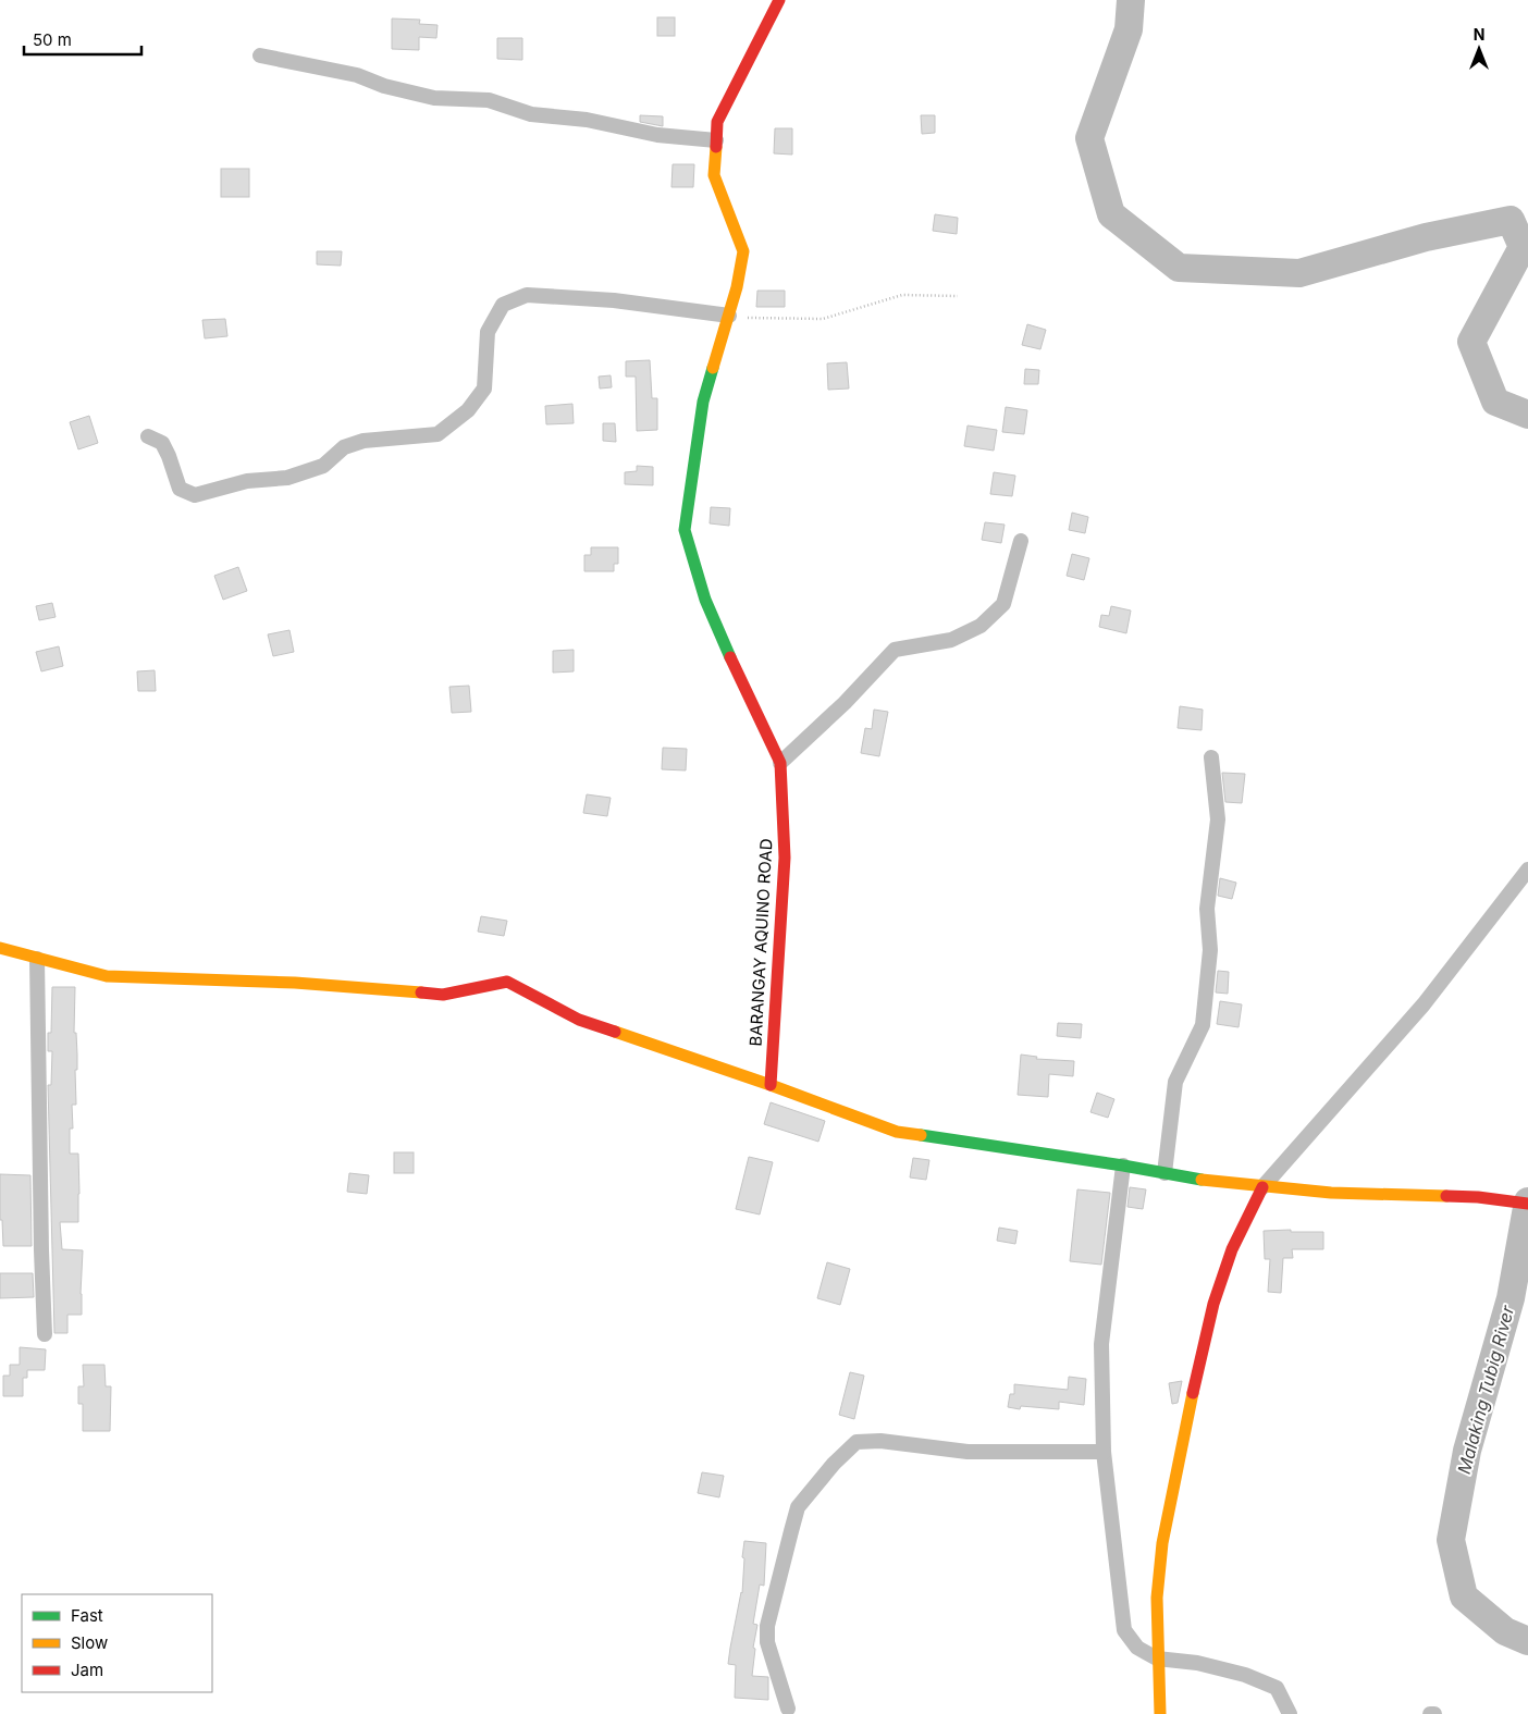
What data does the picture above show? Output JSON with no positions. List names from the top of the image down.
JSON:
{
  "streets": {
    "street": ["BARANGAY AQUINO ROAD"]
  },
  "water": ["Malaking Tubig River"],
  "legend": ["Fast", "Slow", "Jam"],
  "scale_bar": "50 m",
  "north": "top"
}
